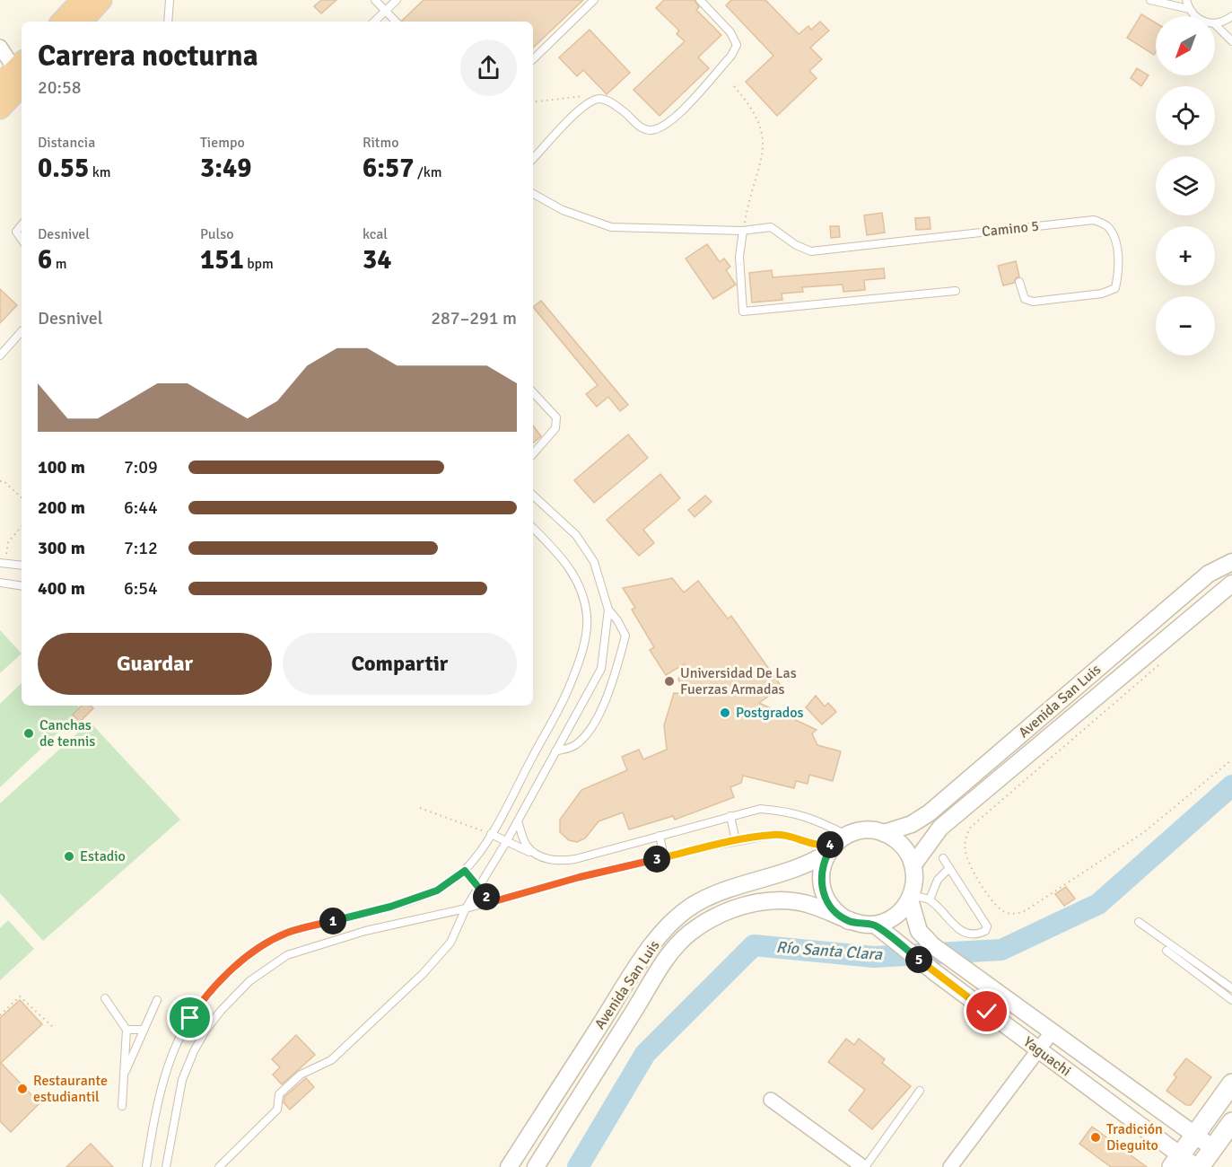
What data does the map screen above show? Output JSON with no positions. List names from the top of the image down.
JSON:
{
  "streets": {
    "street": ["Avenida San Luis", "Yaguachi"],
    "lane": ["Camino 5"]
  },
  "crossings": [
    ["Avenida San Luis", "Yaguachi"]
  ],
  "water": ["Río Santa Clara"],
  "places": [
    "Universidad De Las Fuerzas Armadas",
    "Postgrados",
    "Canchas de tennis",
    "Estadio",
    "Restaurante estudiantil",
    "Tradición Dieguito"
  ],
  "north": "bottom left",
  "page": {
    "map_buttons": ["+", "−"],
    "heading": ["Carrera nocturna", "20:58"],
    "stats": [
      ["Distancia", "0.55 km"],
      ["Tiempo", "3:49"],
      ["Ritmo", "6:57 /km"],
      ["Desnivel", "6 m"],
      ["Pulso", "151 bpm"],
      ["kcal", "34"]
    ],
    "chart": ["Desnivel", "287–291 m"],
    "list": [
      {
        "name": "100 m",
        "note": "7:09"
      },
      {
        "name": "200 m",
        "note": "6:44"
      },
      {
        "name": "300 m",
        "note": "7:12"
      },
      {
        "name": "400 m",
        "note": "6:54"
      }
    ],
    "buttons": ["Guardar", "Compartir"],
    "pins": [
      "4",
      "3",
      "2",
      "1",
      "5"
    ]
  }
}
